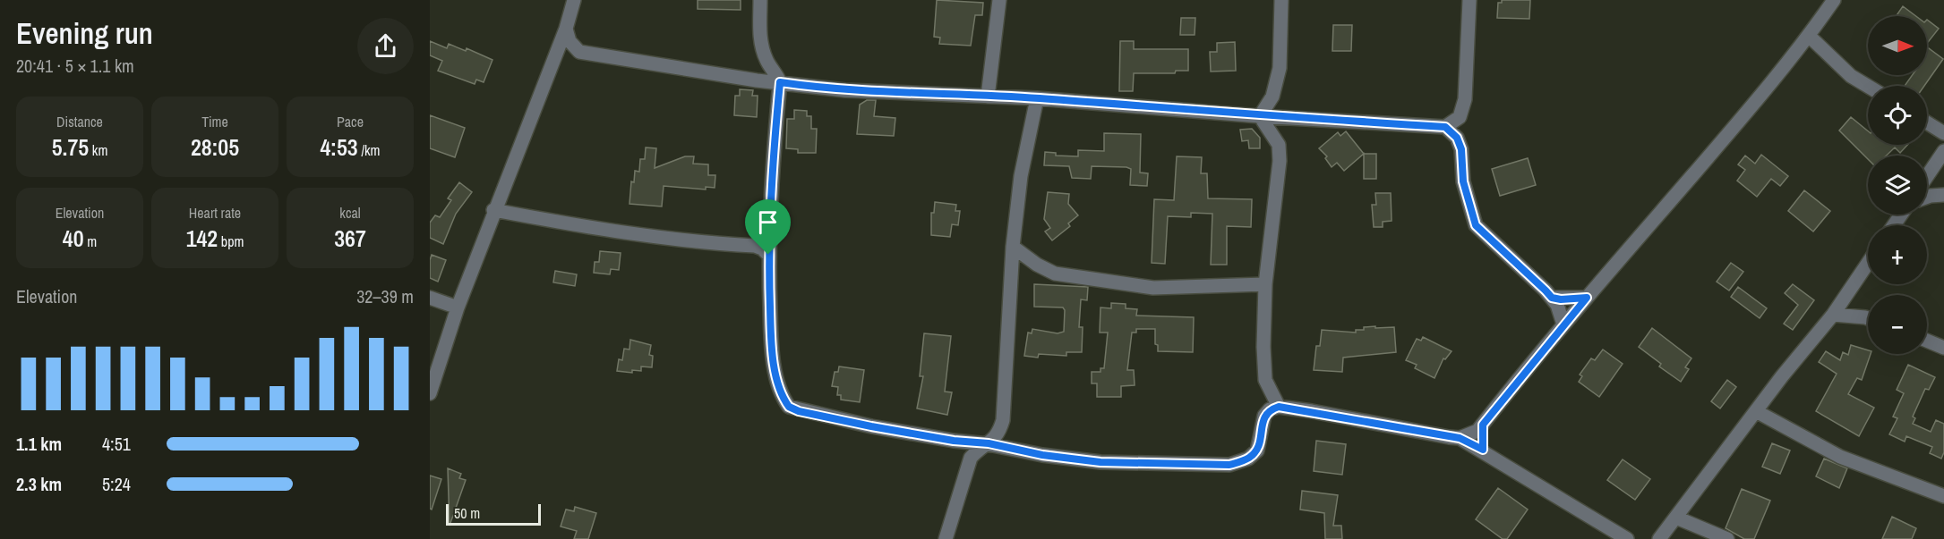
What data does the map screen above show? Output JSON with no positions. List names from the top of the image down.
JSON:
{
  "scale_bar": "50 m",
  "north": "right",
  "page": {
    "heading": ["Evening run", "20:41 · 5 × 1.1 km"],
    "map_buttons": ["+", "−"],
    "stats": [
      ["Distance", "5.75 km"],
      ["Time", "28:05"],
      ["Pace", "4:53 /km"],
      ["Elevation", "40 m"],
      ["Heart rate", "142 bpm"],
      ["kcal", "367"]
    ],
    "chart": ["Elevation", "32–39 m"],
    "list": [
      {
        "name": "1.1 km",
        "note": "4:51"
      },
      {
        "name": "2.3 km",
        "note": "5:24"
      }
    ],
    "scale": "50 m"
  }
}
